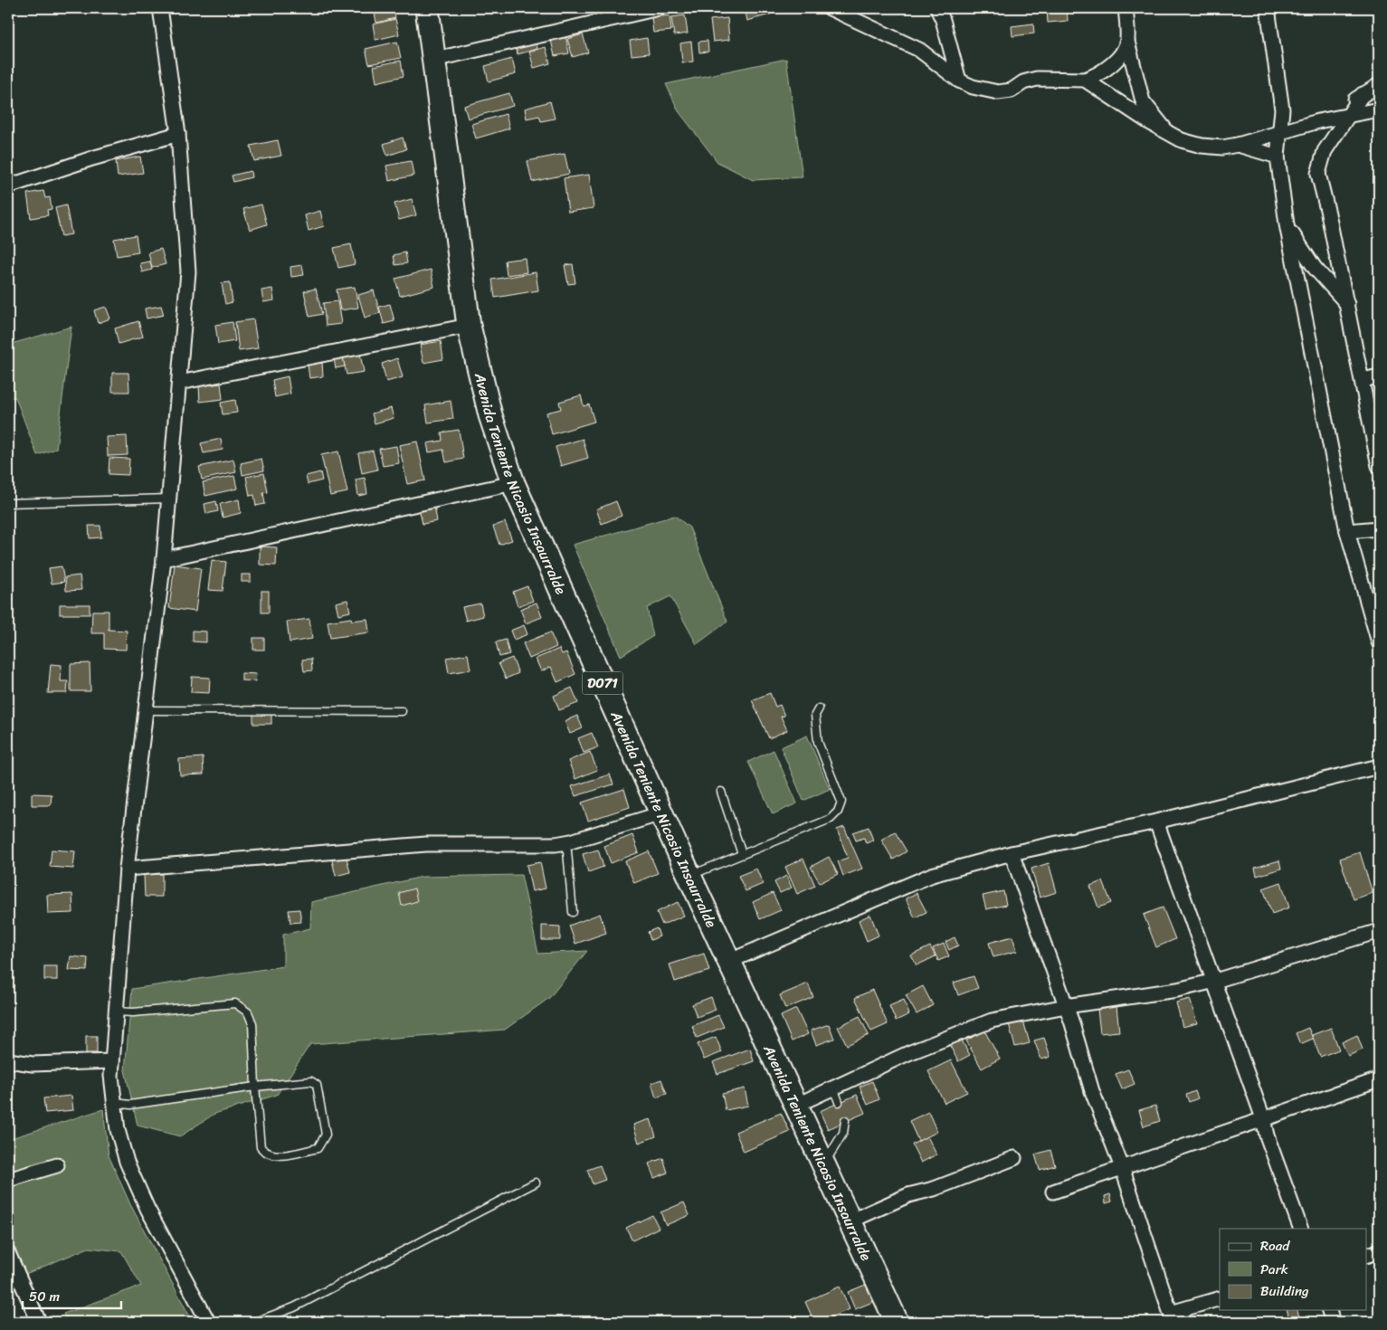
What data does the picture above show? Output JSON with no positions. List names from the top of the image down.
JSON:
{
  "streets": {
    "main road": ["Avenida Teniente Nicasio Insaurralde", "D071"]
  },
  "legend": ["Road", "Park", "Building"],
  "scale_bar": "50 m"
}
